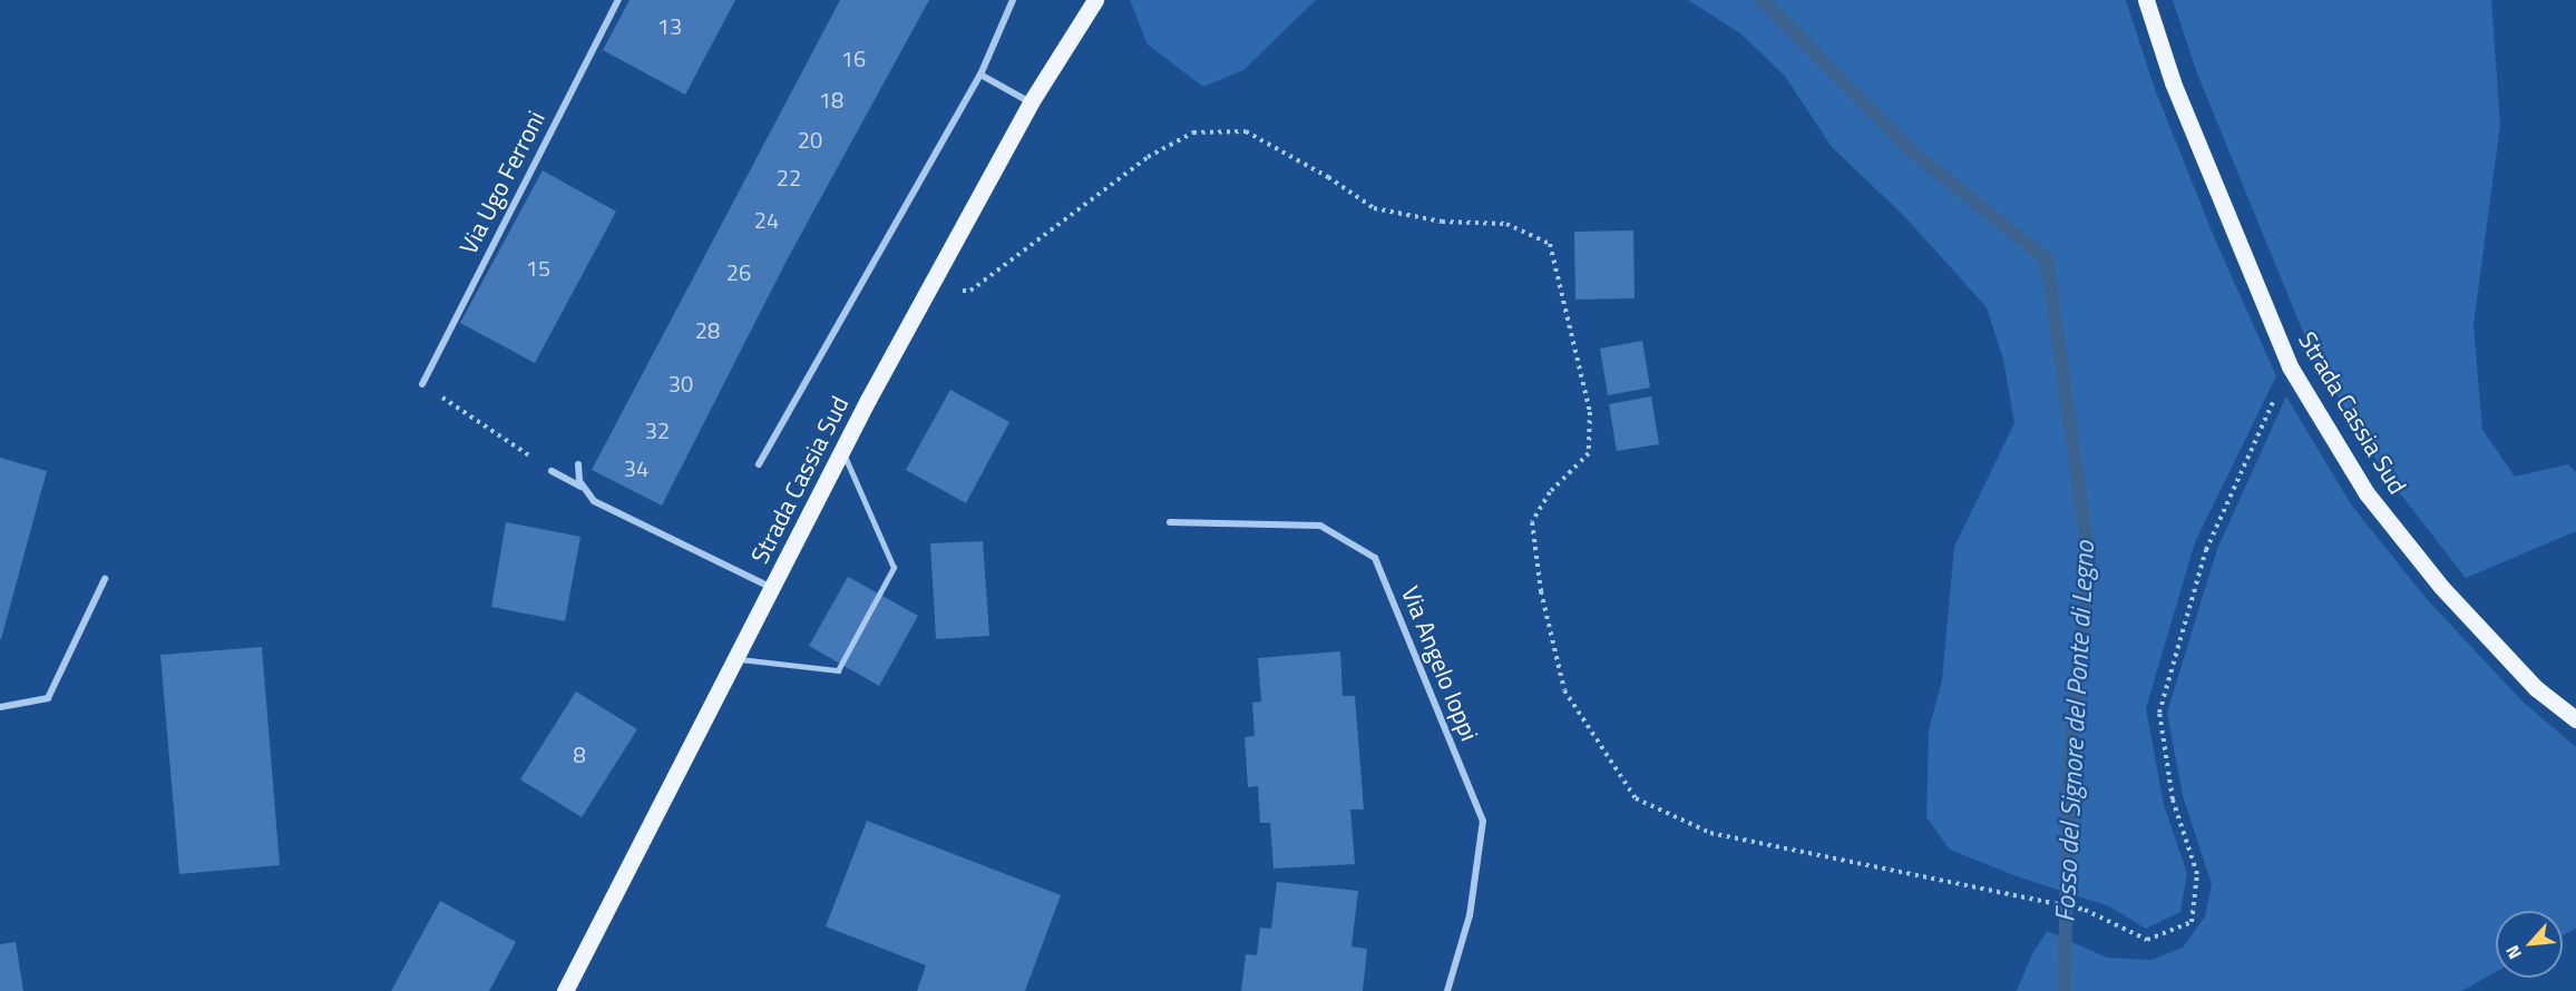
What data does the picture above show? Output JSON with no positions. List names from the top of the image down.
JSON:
{
  "streets": {
    "main road": ["Strada Cassia Sud"],
    "street": ["Via Ugo Ferroni", "Via Angelo Ioppi"]
  },
  "water": ["Fosso del Signore del Ponte di Legno"],
  "house_numbers": [
    "13",
    "16",
    "18",
    "20",
    "22",
    "24",
    "15",
    "26",
    "28",
    "30",
    "32",
    "34",
    "8"
  ],
  "north": "bottom left"
}
